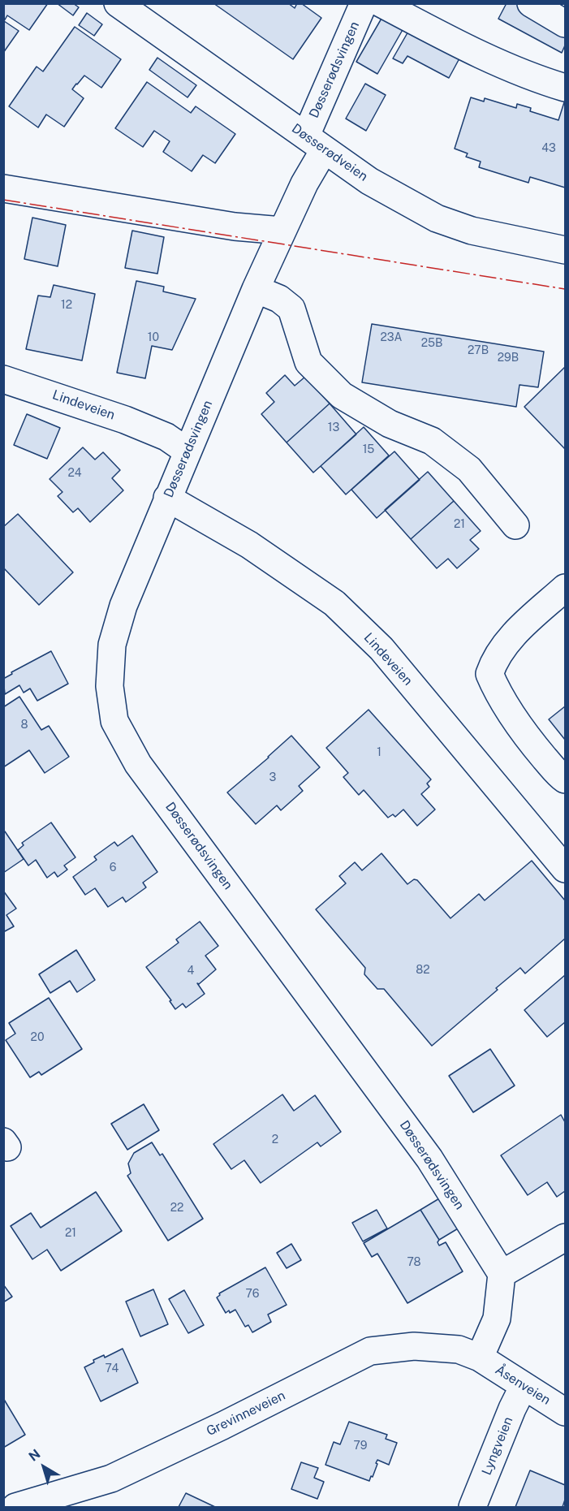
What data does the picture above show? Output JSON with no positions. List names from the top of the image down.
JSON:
{
  "streets": {
    "street": [
      "Døsserødsvingen",
      "Døsserødveien",
      "Lindeveien",
      "Åsenveien",
      "Grevinneveien",
      "Lyngveien"
    ]
  },
  "crossings": [
    ["Døsserødsvingen", "Døsserødveien"],
    ["Døsserødsvingen", "Lindeveien"],
    ["Åsenveien", "Grevinneveien"],
    ["Åsenveien", "Lyngveien"]
  ],
  "house_numbers": [
    "43",
    "12",
    "10",
    "23A",
    "25B",
    "27B",
    "29B",
    "13",
    "15",
    "24",
    "21",
    "8",
    "1",
    "3",
    "6",
    "82",
    "4",
    "20",
    "2",
    "22",
    "21",
    "78",
    "76",
    "74",
    "79"
  ],
  "north": "top left"
}
